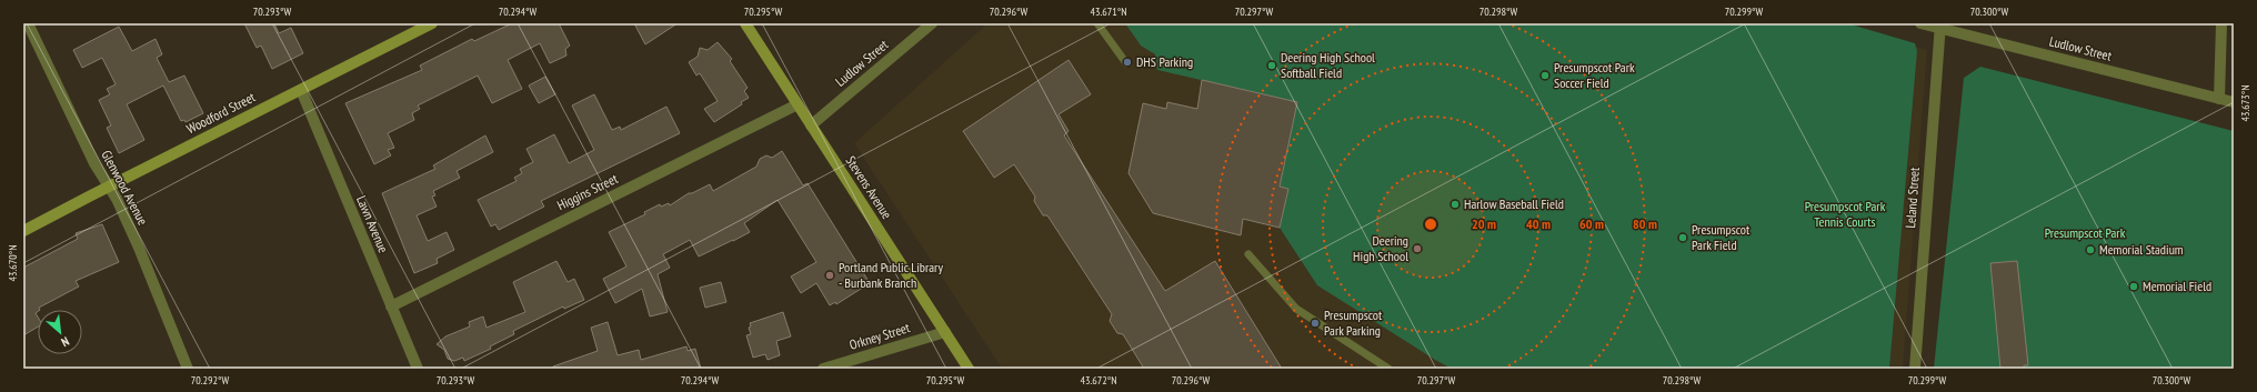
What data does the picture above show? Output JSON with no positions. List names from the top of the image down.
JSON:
{
  "streets": {
    "main road": ["Woodford Street", "Stevens Avenue"],
    "street": [
      "Ludlow Street",
      "Glenwood Avenue",
      "Higgins Street",
      "Leland Street",
      "Lawn Avenue",
      "Orkney Street"
    ]
  },
  "crossings": [
    ["Ludlow Street", "Stevens Avenue"],
    ["Ludlow Street", "Leland Street"],
    ["Woodford Street", "Glenwood Avenue"],
    ["Woodford Street", "Lawn Avenue"],
    ["Stevens Avenue", "Higgins Street"],
    ["Stevens Avenue", "Orkney Street"],
    ["Higgins Street", "Lawn Avenue"]
  ],
  "parks": ["Presumpscot Park Tennis Courts", "Presumpscot Park"],
  "places": [
    "DHS Parking",
    "Deering High School Softball Field",
    "Presumpscot Park Soccer Field",
    "Harlow Baseball Field",
    "Presumpscot Park Field",
    "Deering High School",
    "Memorial Stadium",
    "Portland Public Library - Burbank Branch",
    "Memorial Field",
    "Presumpscot Park Parking"
  ],
  "north": "bottom right",
  "coordinates": [
    "70.293°W",
    "70.294°W",
    "70.295°W",
    "70.296°W",
    "43.671°N",
    "70.297°W",
    "70.298°W",
    "70.299°W",
    "70.300°W",
    "43.673°N",
    "43.670°N",
    "70.292°W",
    "43.672°N"
  ],
  "rings": [
    "20 m",
    "40 m",
    "60 m",
    "80 m"
  ]
}
